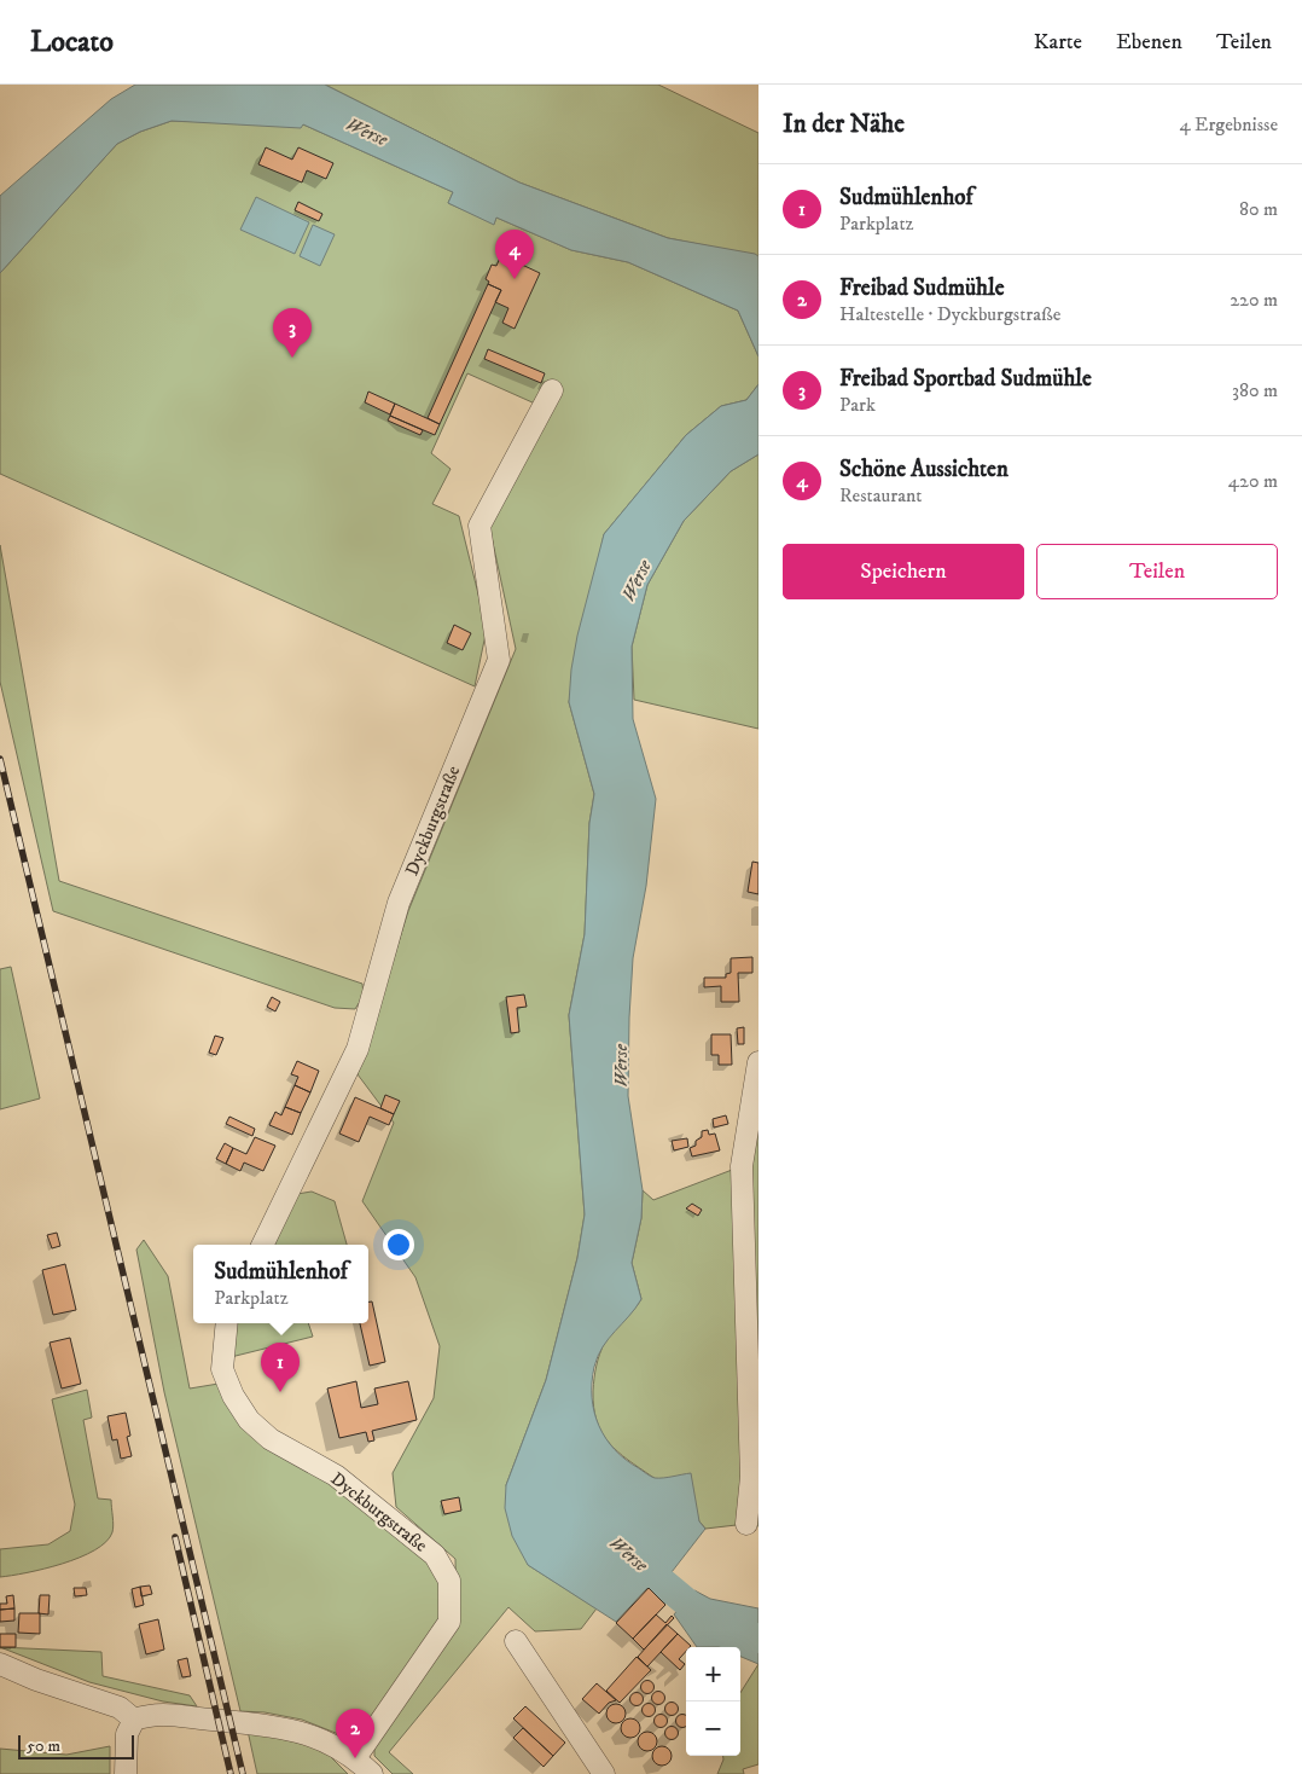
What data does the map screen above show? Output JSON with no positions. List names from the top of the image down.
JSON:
{
  "streets": {
    "street": ["Dyckburgstraße"]
  },
  "water": ["Werse"],
  "scale_bar": "50 m",
  "page": {
    "header": "Locato",
    "nav": ["Karte", "Ebenen", "Teilen"],
    "heading": ["In der Nähe", "4 Ergebnisse"],
    "list": [
      {
        "mark": "1",
        "name": "Sudmühlenhof",
        "note": "Parkplatz",
        "value": "80 m"
      },
      {
        "mark": "2",
        "name": "Freibad Sudmühle",
        "note": "Haltestelle · Dyckburgstraße",
        "value": "220 m"
      },
      {
        "mark": "3",
        "name": "Freibad Sportbad Sudmühle",
        "note": "Park",
        "value": "380 m"
      },
      {
        "mark": "4",
        "name": "Schöne Aussichten",
        "note": "Restaurant",
        "value": "420 m"
      }
    ],
    "pins": [
      "4",
      "3",
      "1",
      "2"
    ],
    "buttons": ["Speichern", "Teilen"],
    "popup": ["Sudmühlenhof", "Parkplatz"],
    "map_buttons": ["+", "−"],
    "scale": "50 m"
  }
}
